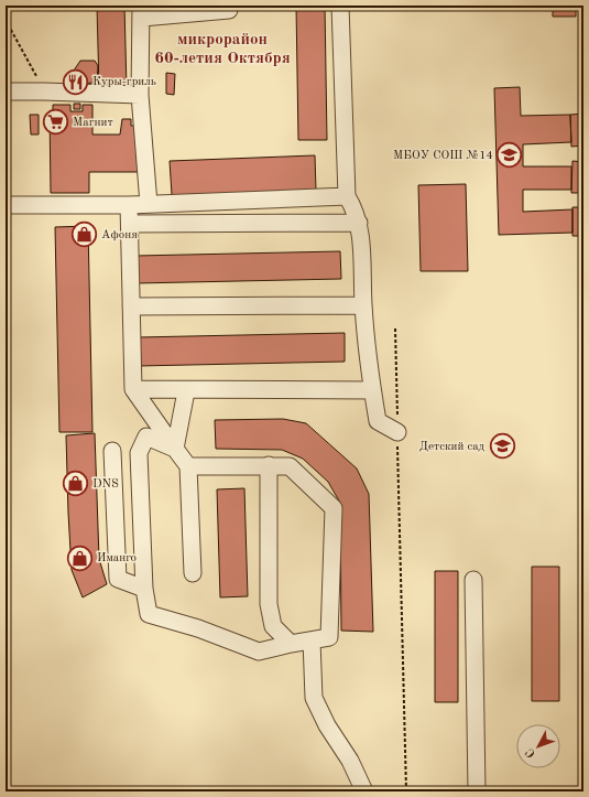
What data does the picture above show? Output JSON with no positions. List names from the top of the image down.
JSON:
{
  "districts": ["микрорайон 60-летия Октября"],
  "places": {
    "restaurant": ["Куры-гриль"],
    "supermarket": ["Магнит"],
    "school or university": ["МБОУ СОШ №14", "Детский сад"],
    "shop": ["Афоня", "DNS", "Иманго"]
  },
  "north": "bottom left"
}
